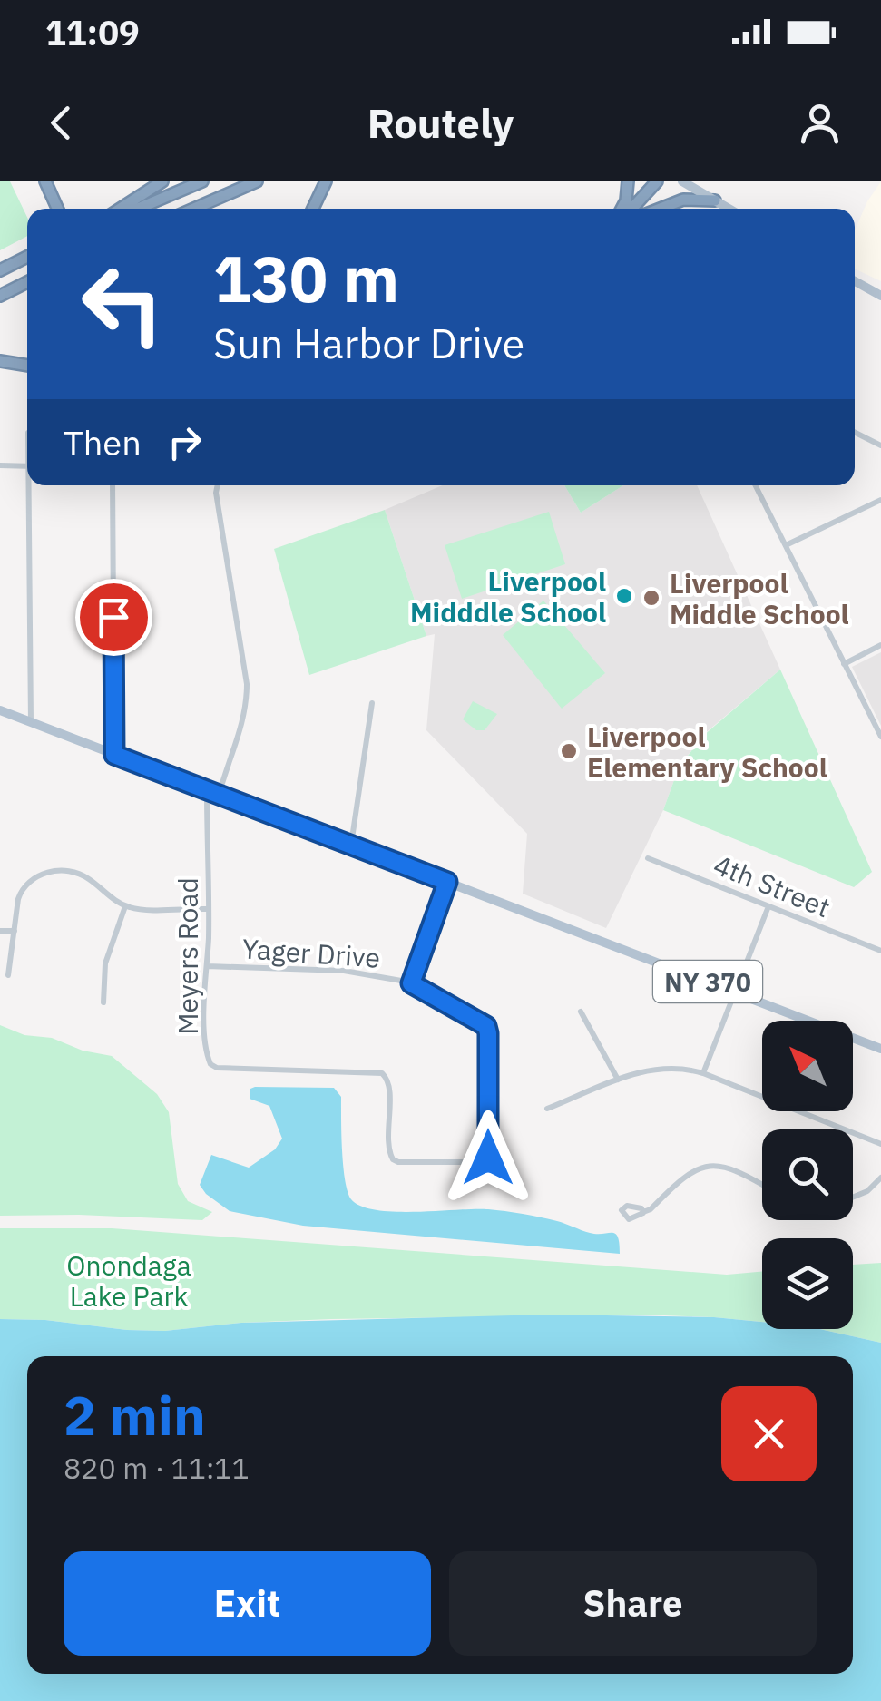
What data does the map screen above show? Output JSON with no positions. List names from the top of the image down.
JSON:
{
  "streets": {
    "main road": ["NY 370"],
    "street": ["4th Street", "Yager Drive", "Meyers Road"]
  },
  "crossings": [
    ["Yager Drive", "Meyers Road"],
    ["Meyers Road", "NY 370"]
  ],
  "parks": ["Onondaga Lake Park"],
  "places": ["Liverpool Midddle School", "Liverpool Middle School", "Liverpool Elementary School"],
  "north": "top left",
  "page": {
    "status": "11:09",
    "header": "Routely",
    "turn": ["130 m", "Sun Harbor Drive"],
    "then": "Then",
    "heading": ["2 min", "820 m · 11:11"],
    "buttons": ["Exit", "Share"]
  }
}
